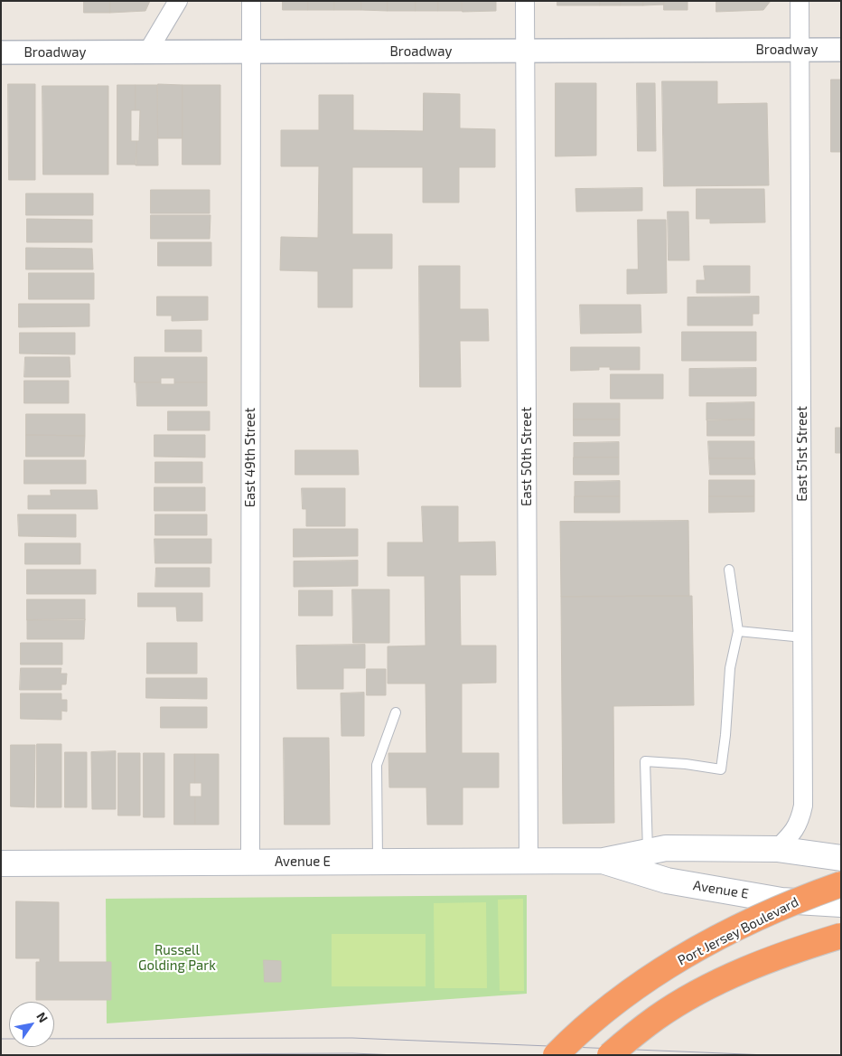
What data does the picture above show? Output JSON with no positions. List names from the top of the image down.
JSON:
{
  "streets": {
    "highway": ["Port Jersey Boulevard"],
    "main road": ["Avenue E"],
    "street": [
      "Broadway",
      "East 51st Street",
      "East 50th Street",
      "East 49th Street"
    ]
  },
  "crossings": [
    ["Broadway", "East 51st Street"],
    ["Broadway", "East 50th Street"],
    ["Broadway", "East 49th Street"],
    ["East 51st Street", "Avenue E"],
    ["East 50th Street", "Avenue E"],
    ["East 49th Street", "Avenue E"]
  ],
  "parks": ["Russell Golding Park"],
  "north": "top right"
}
